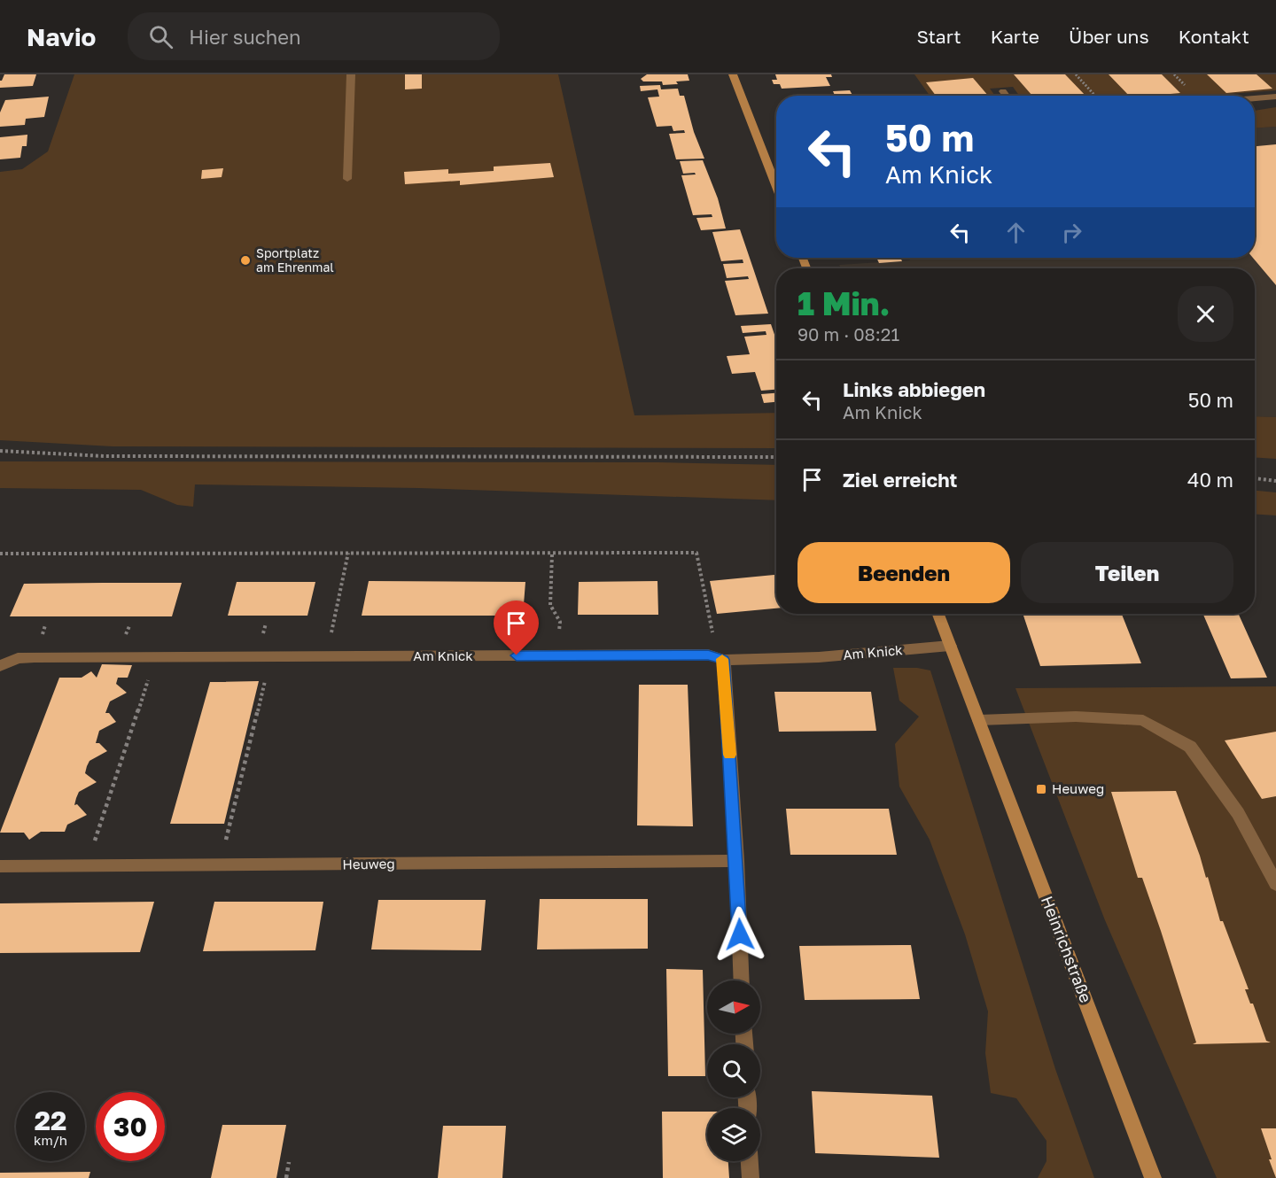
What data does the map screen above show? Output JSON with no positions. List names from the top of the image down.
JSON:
{
  "streets": {
    "street": ["Am Knick", "Heuweg", "Heinrichstraße"]
  },
  "crossings": [
    ["Am Knick", "Heinrichstraße"]
  ],
  "places": {
    "other": ["Sportplatz am Ehrenmal"],
    "transit": ["Heuweg"]
  },
  "north": "right",
  "page": {
    "header": "Navio",
    "search": "Hier suchen",
    "nav": [
      "Start",
      "Karte",
      "Über uns",
      "Kontakt"
    ],
    "turn": ["50 m", "Am Knick"],
    "heading": ["1 Min.", "90 m · 08:21"],
    "list": [
      {
        "name": "Links abbiegen",
        "note": "Am Knick",
        "value": "50 m"
      },
      {
        "name": "Ziel erreicht",
        "value": "40 m"
      }
    ],
    "buttons": ["Beenden", "Teilen"],
    "speed": "22 km/h",
    "limit": "30"
  }
}
